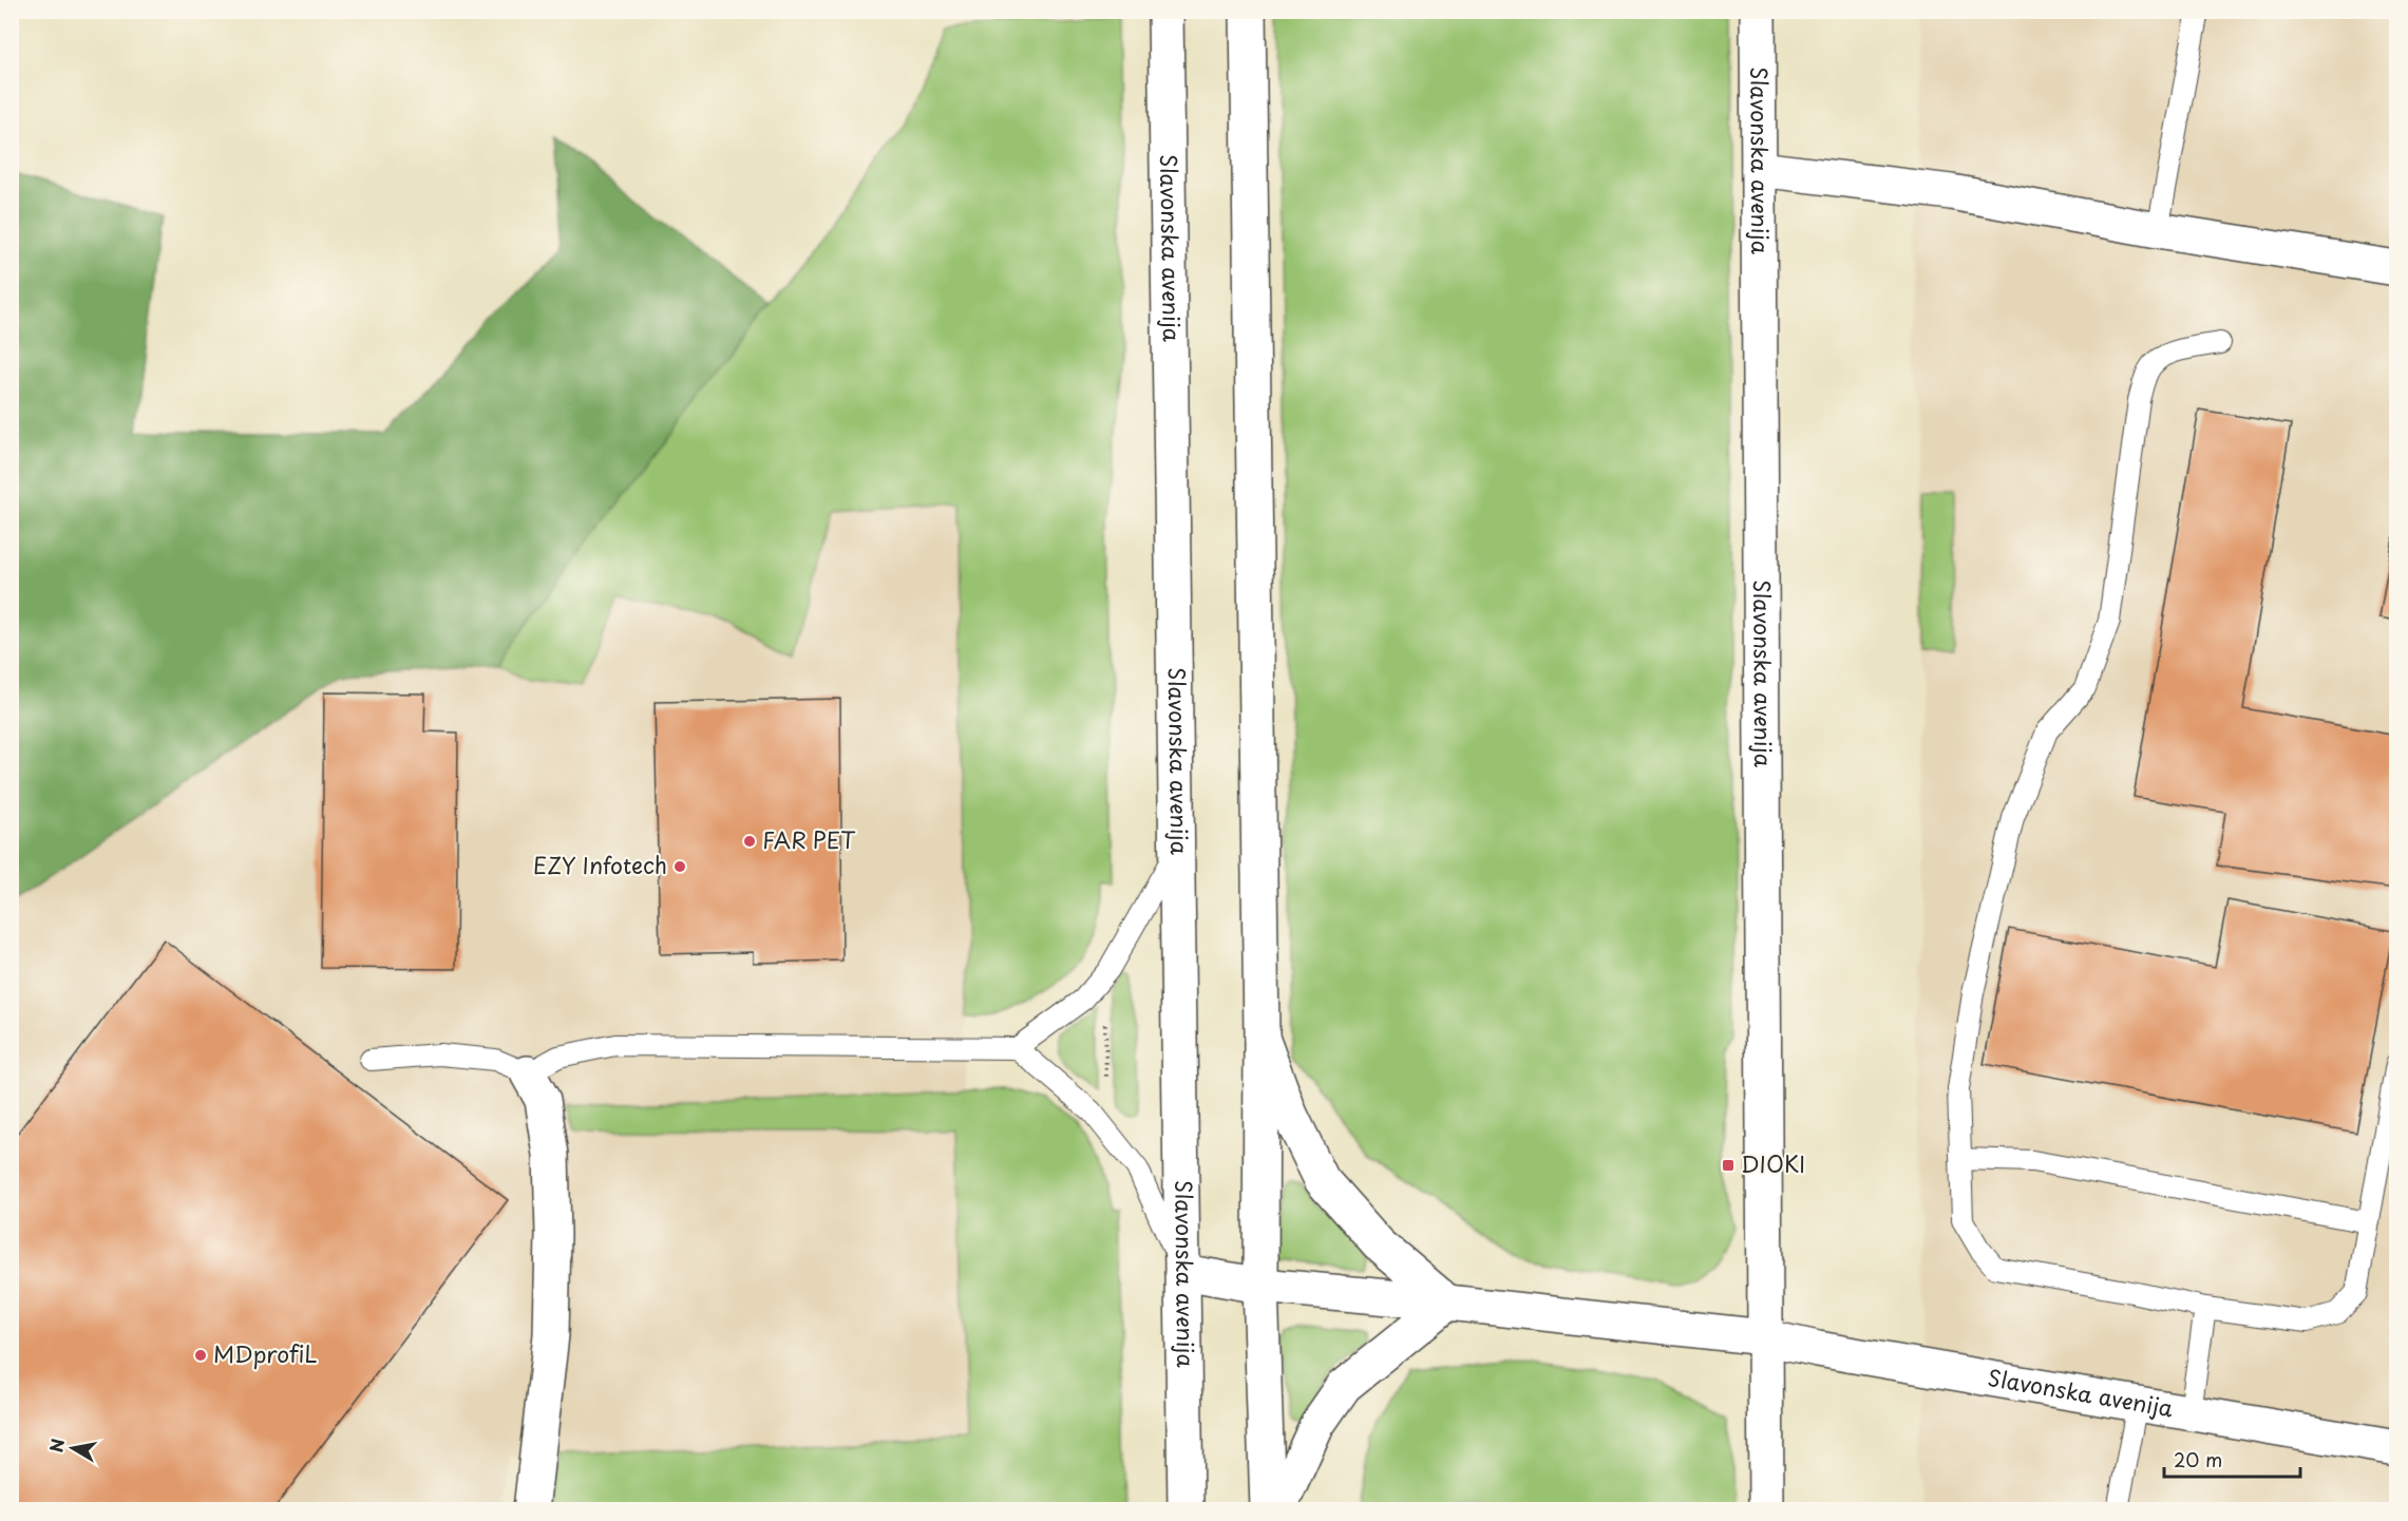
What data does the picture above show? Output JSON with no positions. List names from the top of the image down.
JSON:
{
  "streets": {
    "street": ["Slavonska avenija"]
  },
  "places": {
    "other": ["FAR PET", "EZY Infotech", "MDprofiL"],
    "transit": ["DIOKI"]
  },
  "scale_bar": "20 m",
  "north": "left"
}
